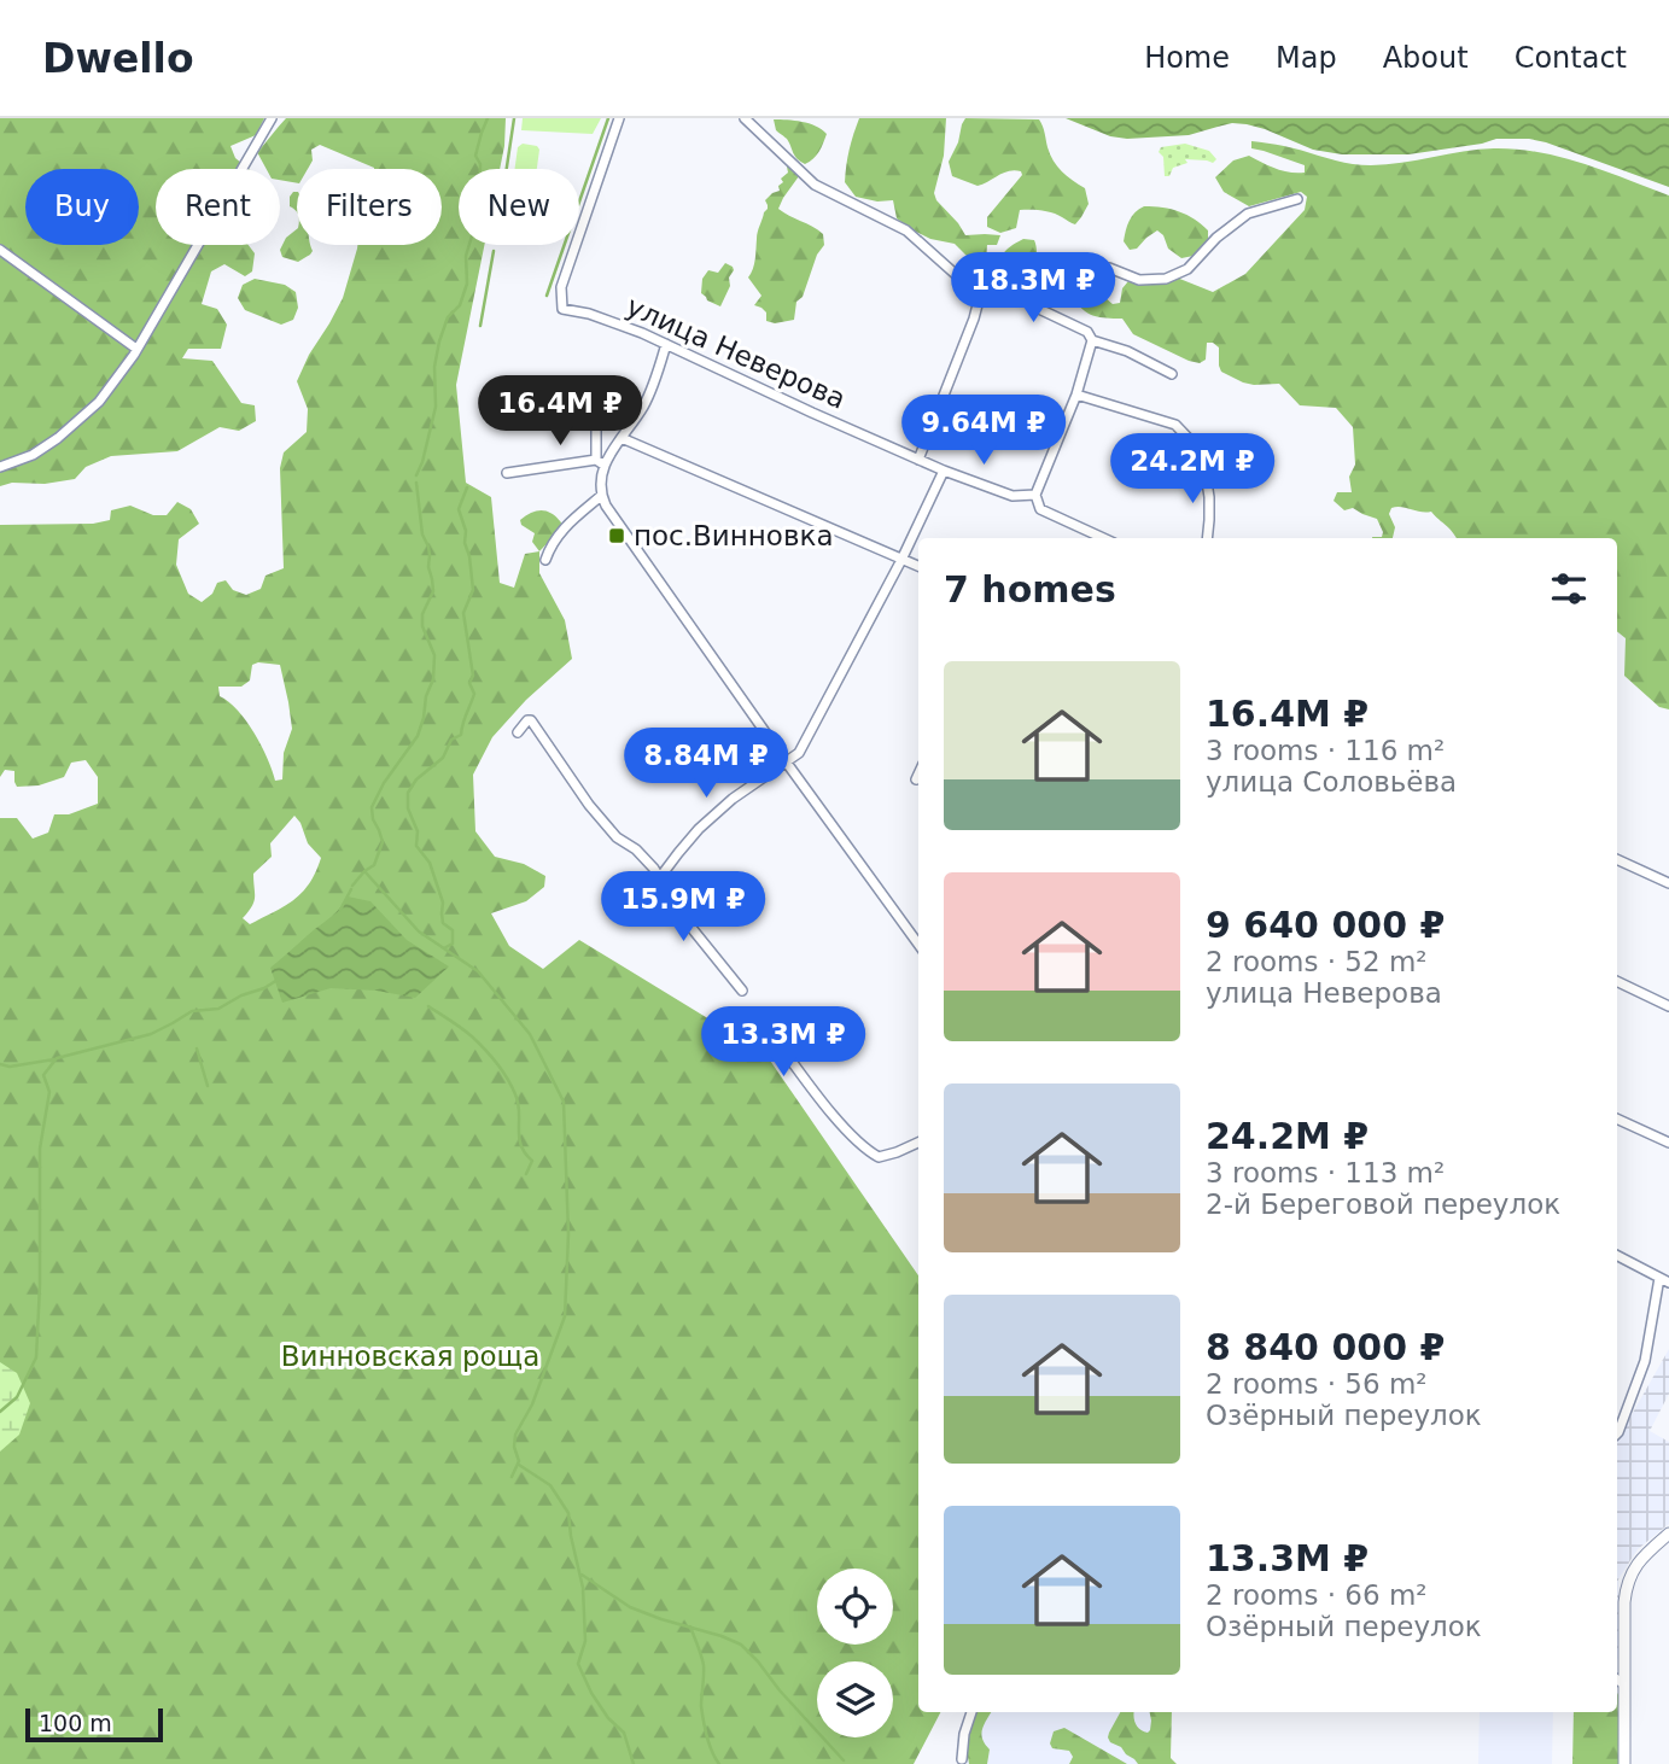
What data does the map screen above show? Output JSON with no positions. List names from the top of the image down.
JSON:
{
  "streets": {
    "street": ["улица Неверова"]
  },
  "parks": ["Винновская роща"],
  "places": {
    "transit": ["пос.Винновка"]
  },
  "scale_bar": "100 m",
  "page": {
    "header": "Dwello",
    "nav": [
      "Home",
      "Map",
      "About",
      "Contact"
    ],
    "chip": [
      "Buy",
      "Rent",
      "Filters",
      "New"
    ],
    "price": [
      "18.3M ₽",
      "16.4M ₽",
      "9.64M ₽",
      "24.2M ₽",
      "8.84M ₽",
      "15.9M ₽",
      "13.3M ₽"
    ],
    "heading": "7 homes",
    "list": [
      {
        "name": "16.4M ₽",
        "note": "3 rooms · 116 m² · улица Соловьёва"
      },
      {
        "name": "9 640 000 ₽",
        "note": "2 rooms · 52 m² · улица Неверова"
      },
      {
        "name": "24.2M ₽",
        "note": "3 rooms · 113 m² · 2-й Береговой переулок"
      },
      {
        "name": "8 840 000 ₽",
        "note": "2 rooms · 56 m² · Озёрный переулок"
      },
      {
        "name": "13.3M ₽",
        "note": "2 rooms · 66 m² · Озёрный переулок"
      }
    ],
    "scale": "100 m"
  }
}
